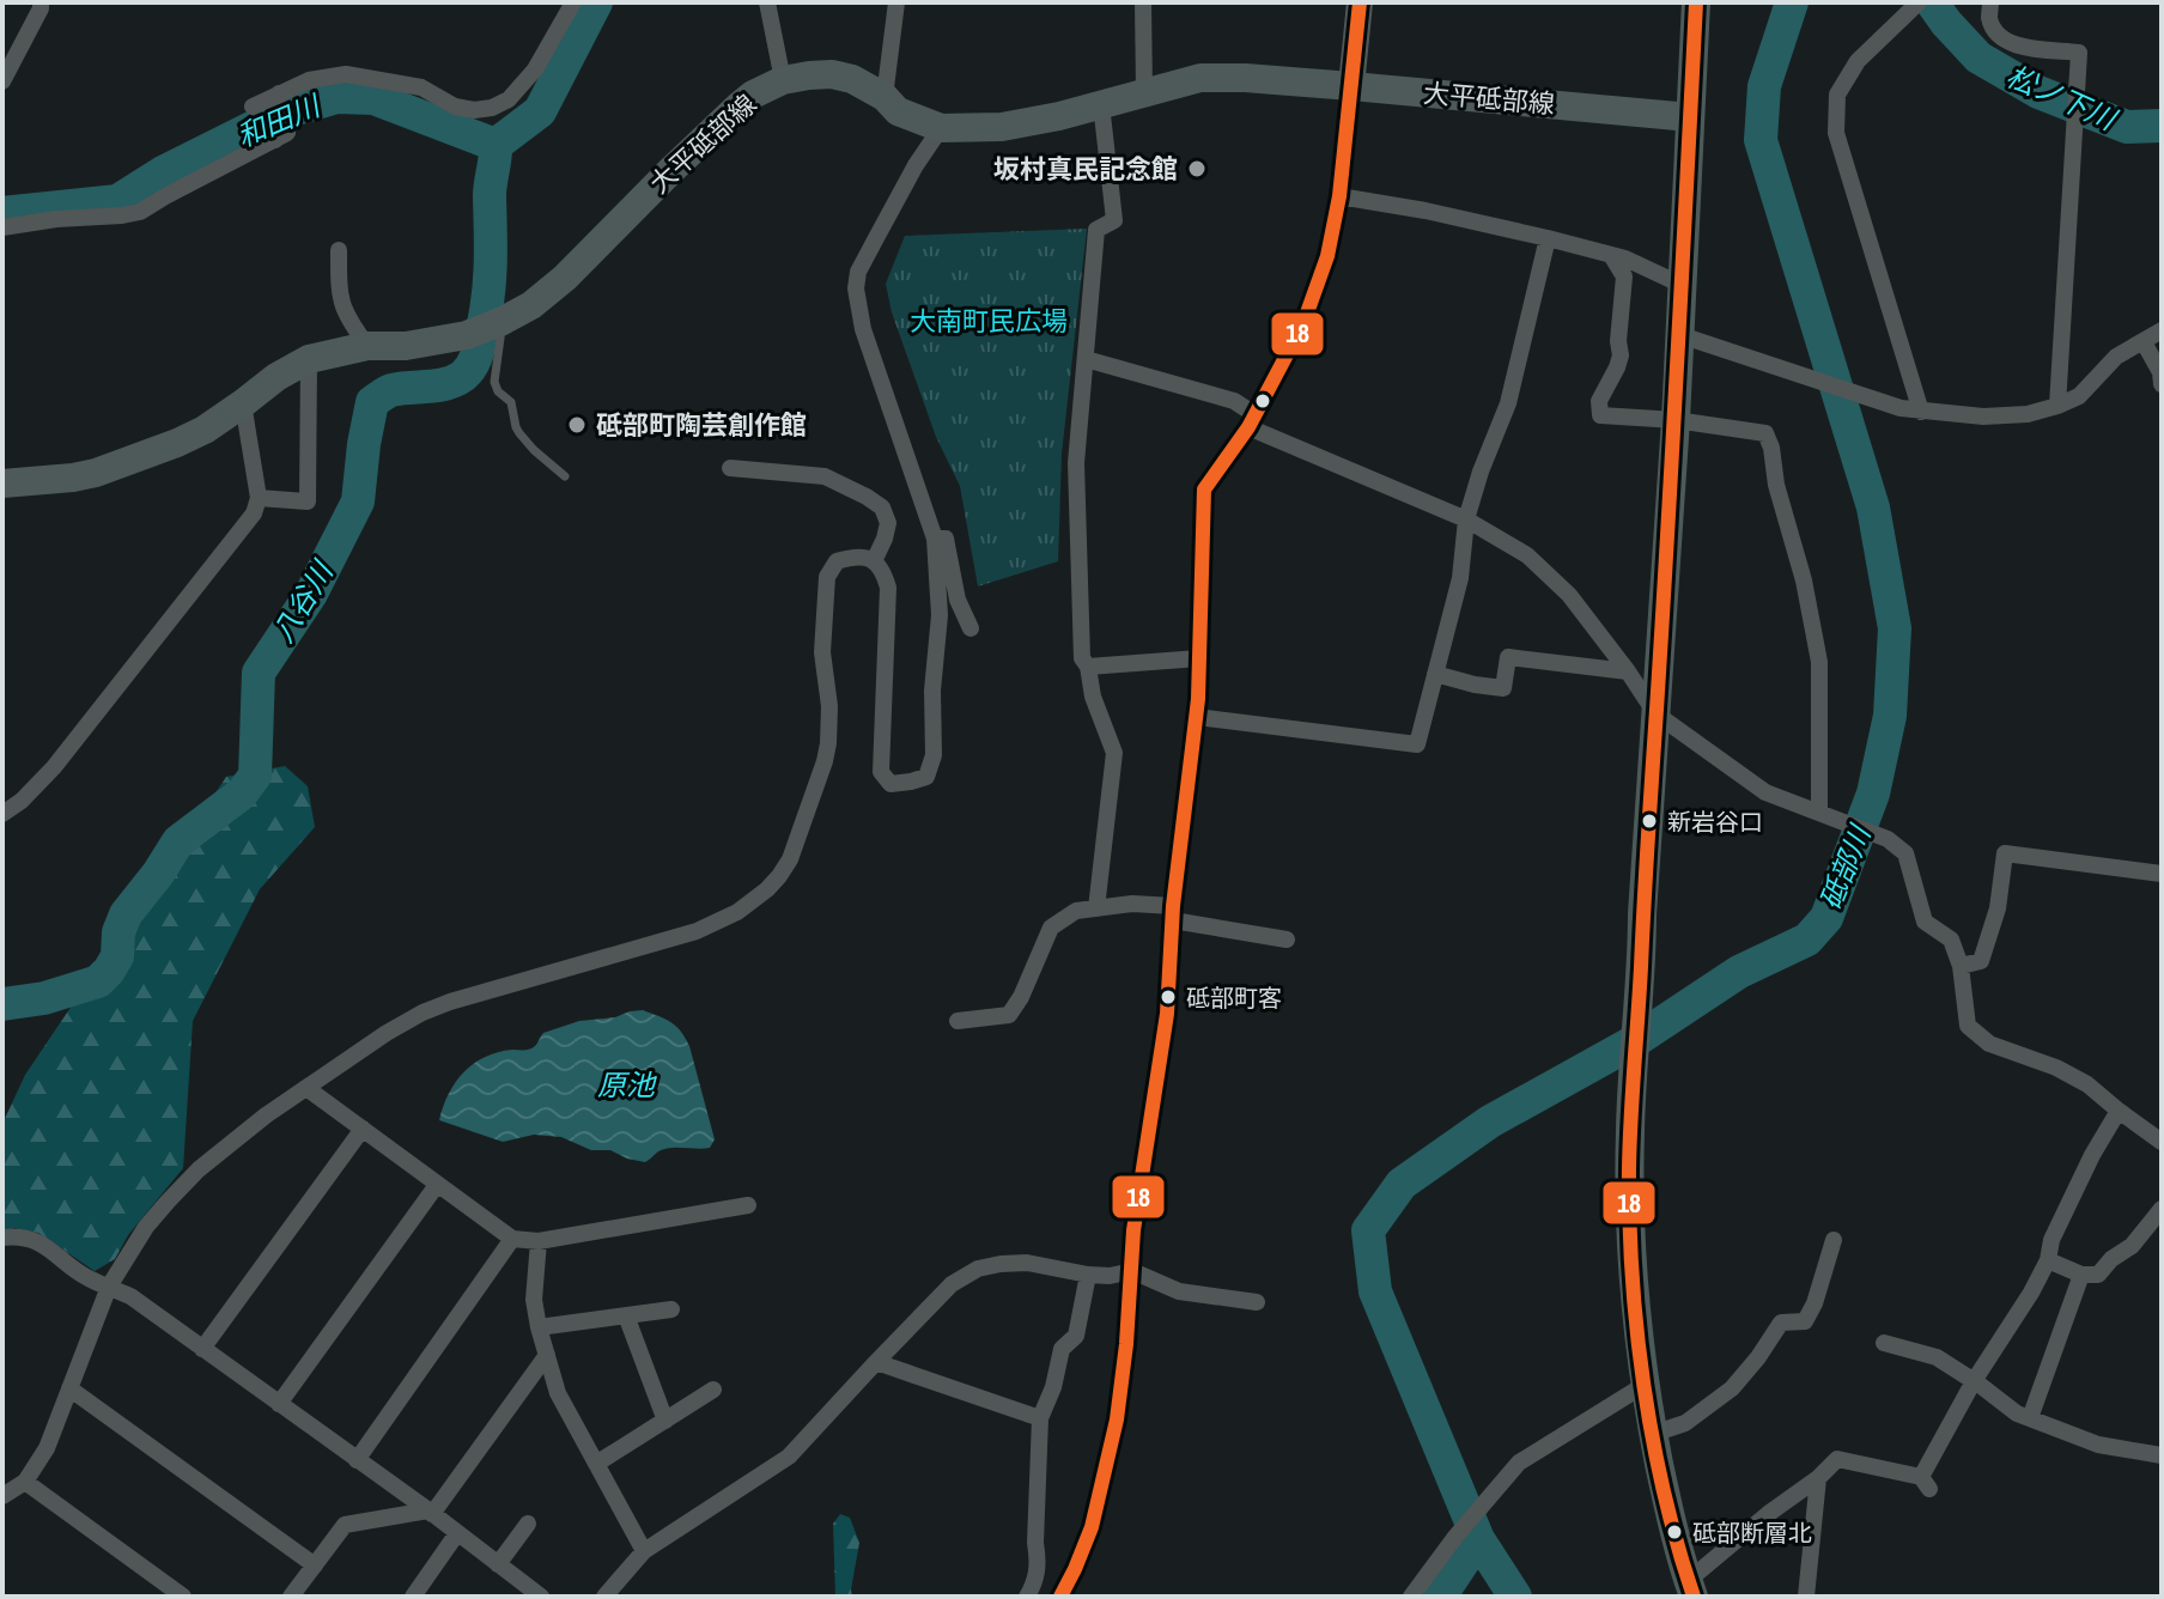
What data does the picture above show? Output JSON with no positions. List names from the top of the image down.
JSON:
{
  "streets": {
    "main road": ["大平砥部線"]
  },
  "water": [
    "松ノ下川",
    "和田川",
    "八谷川",
    "砥部川",
    "原池"
  ],
  "parks": ["大南町民広場"],
  "places": [
    "坂村真民記念館",
    "砥部町陶芸創作館",
    "新岩谷口",
    "砥部町客",
    "砥部断層北"
  ],
  "lines": ["transit line 18"]
}
